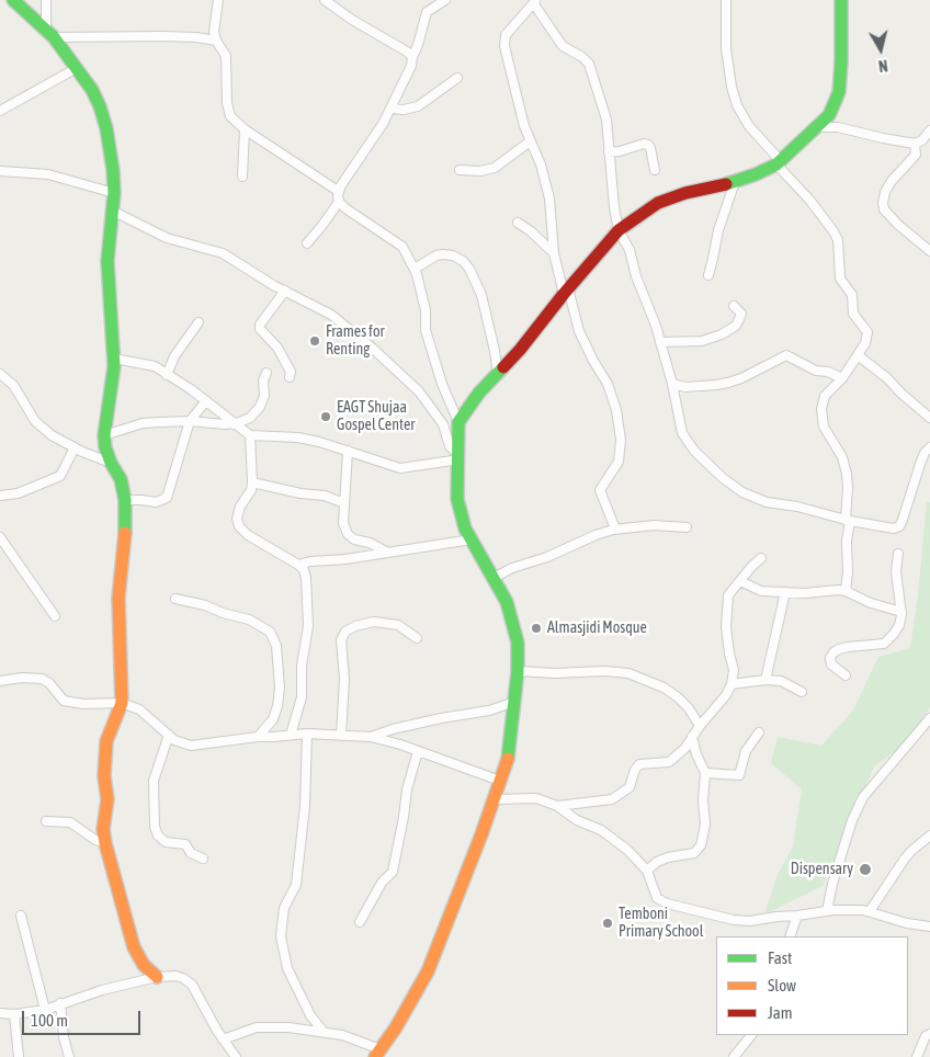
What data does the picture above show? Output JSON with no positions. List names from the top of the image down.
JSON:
{
  "places": [
    "Frames for Renting",
    "EAGT Shujaa Gospel Center",
    "Almasjidi Mosque",
    "Dispensary",
    "Temboni Primary School"
  ],
  "legend": ["Fast", "Slow", "Jam"],
  "scale_bar": "100 m",
  "north": "bottom"
}
